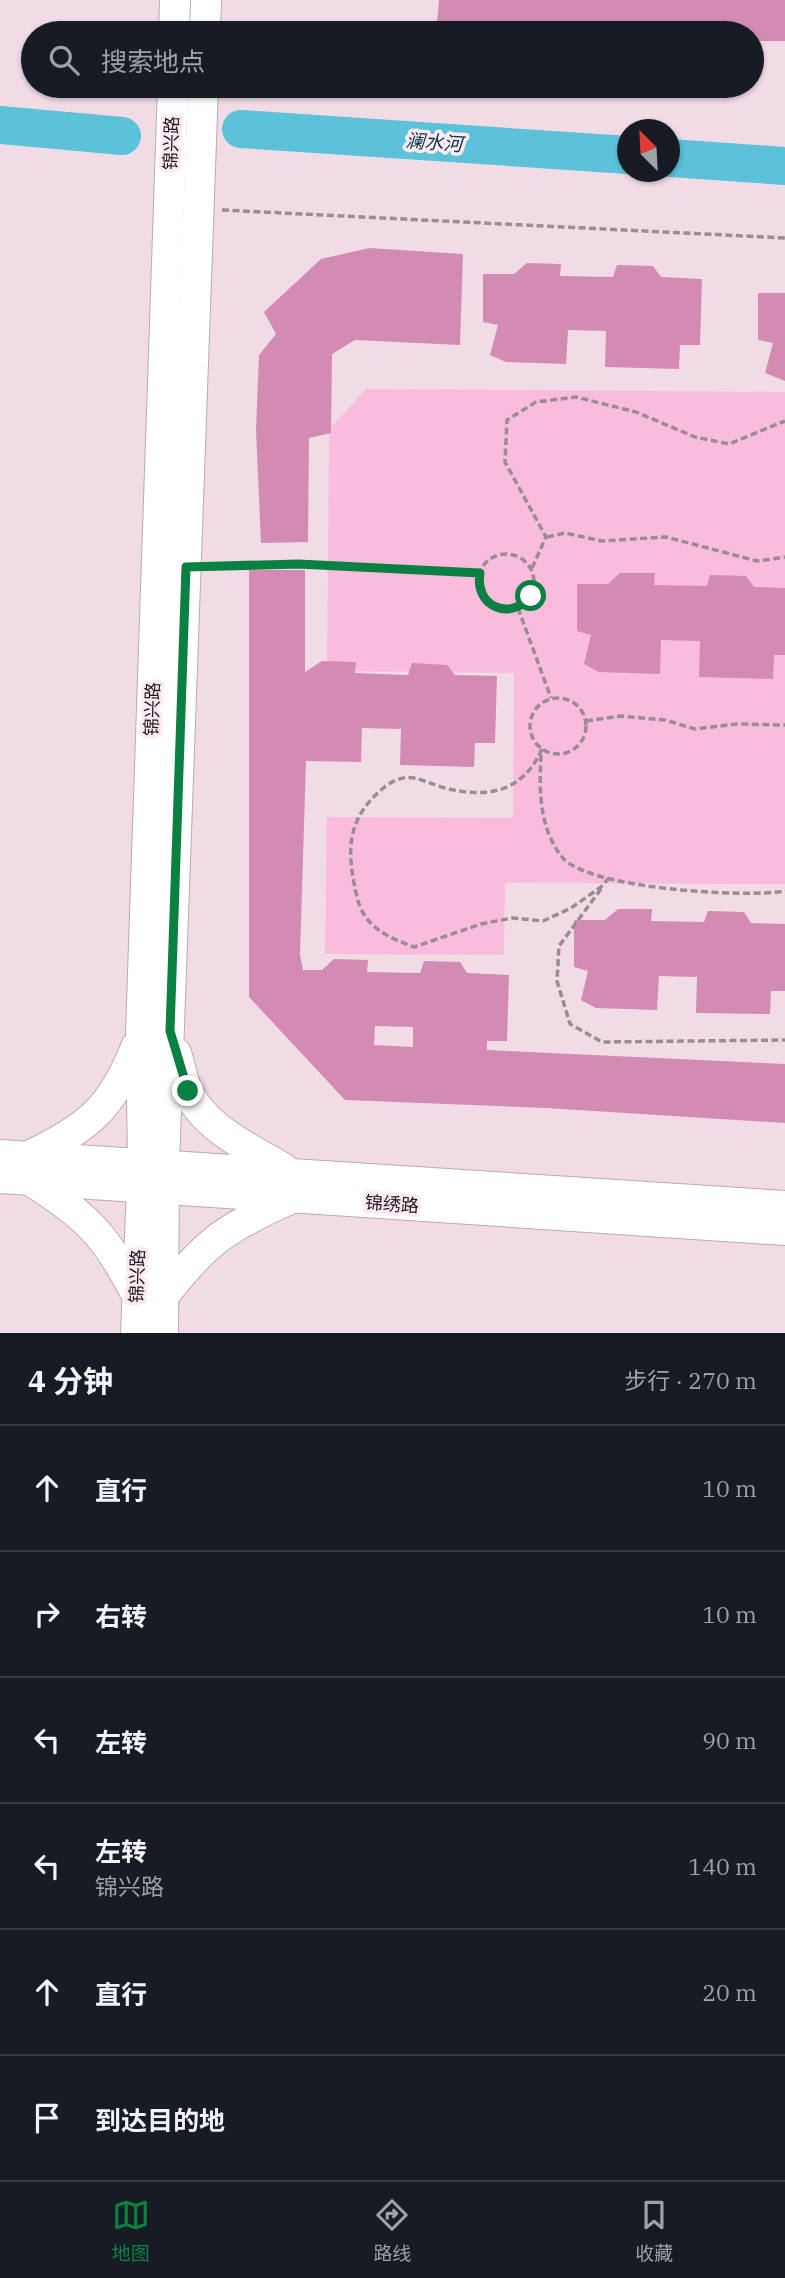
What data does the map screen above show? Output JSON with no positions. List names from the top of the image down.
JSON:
{
  "streets": {
    "street": ["锦兴路", "锦绣路"]
  },
  "crossings": [
    ["锦兴路", "锦绣路"]
  ],
  "water": ["澜水河"],
  "north": "top left",
  "page": {
    "search": "搜索地点",
    "heading": ["4 分钟", "步行 · 270 m"],
    "list": [
      ["直行", "10 m"],
      ["右转", "10 m"],
      ["左转", "90 m"],
      ["左转", "锦兴路", "140 m"],
      ["直行", "20 m"],
      "到达目的地"
    ],
    "nav": ["地图", "路线", "收藏"]
  }
}
